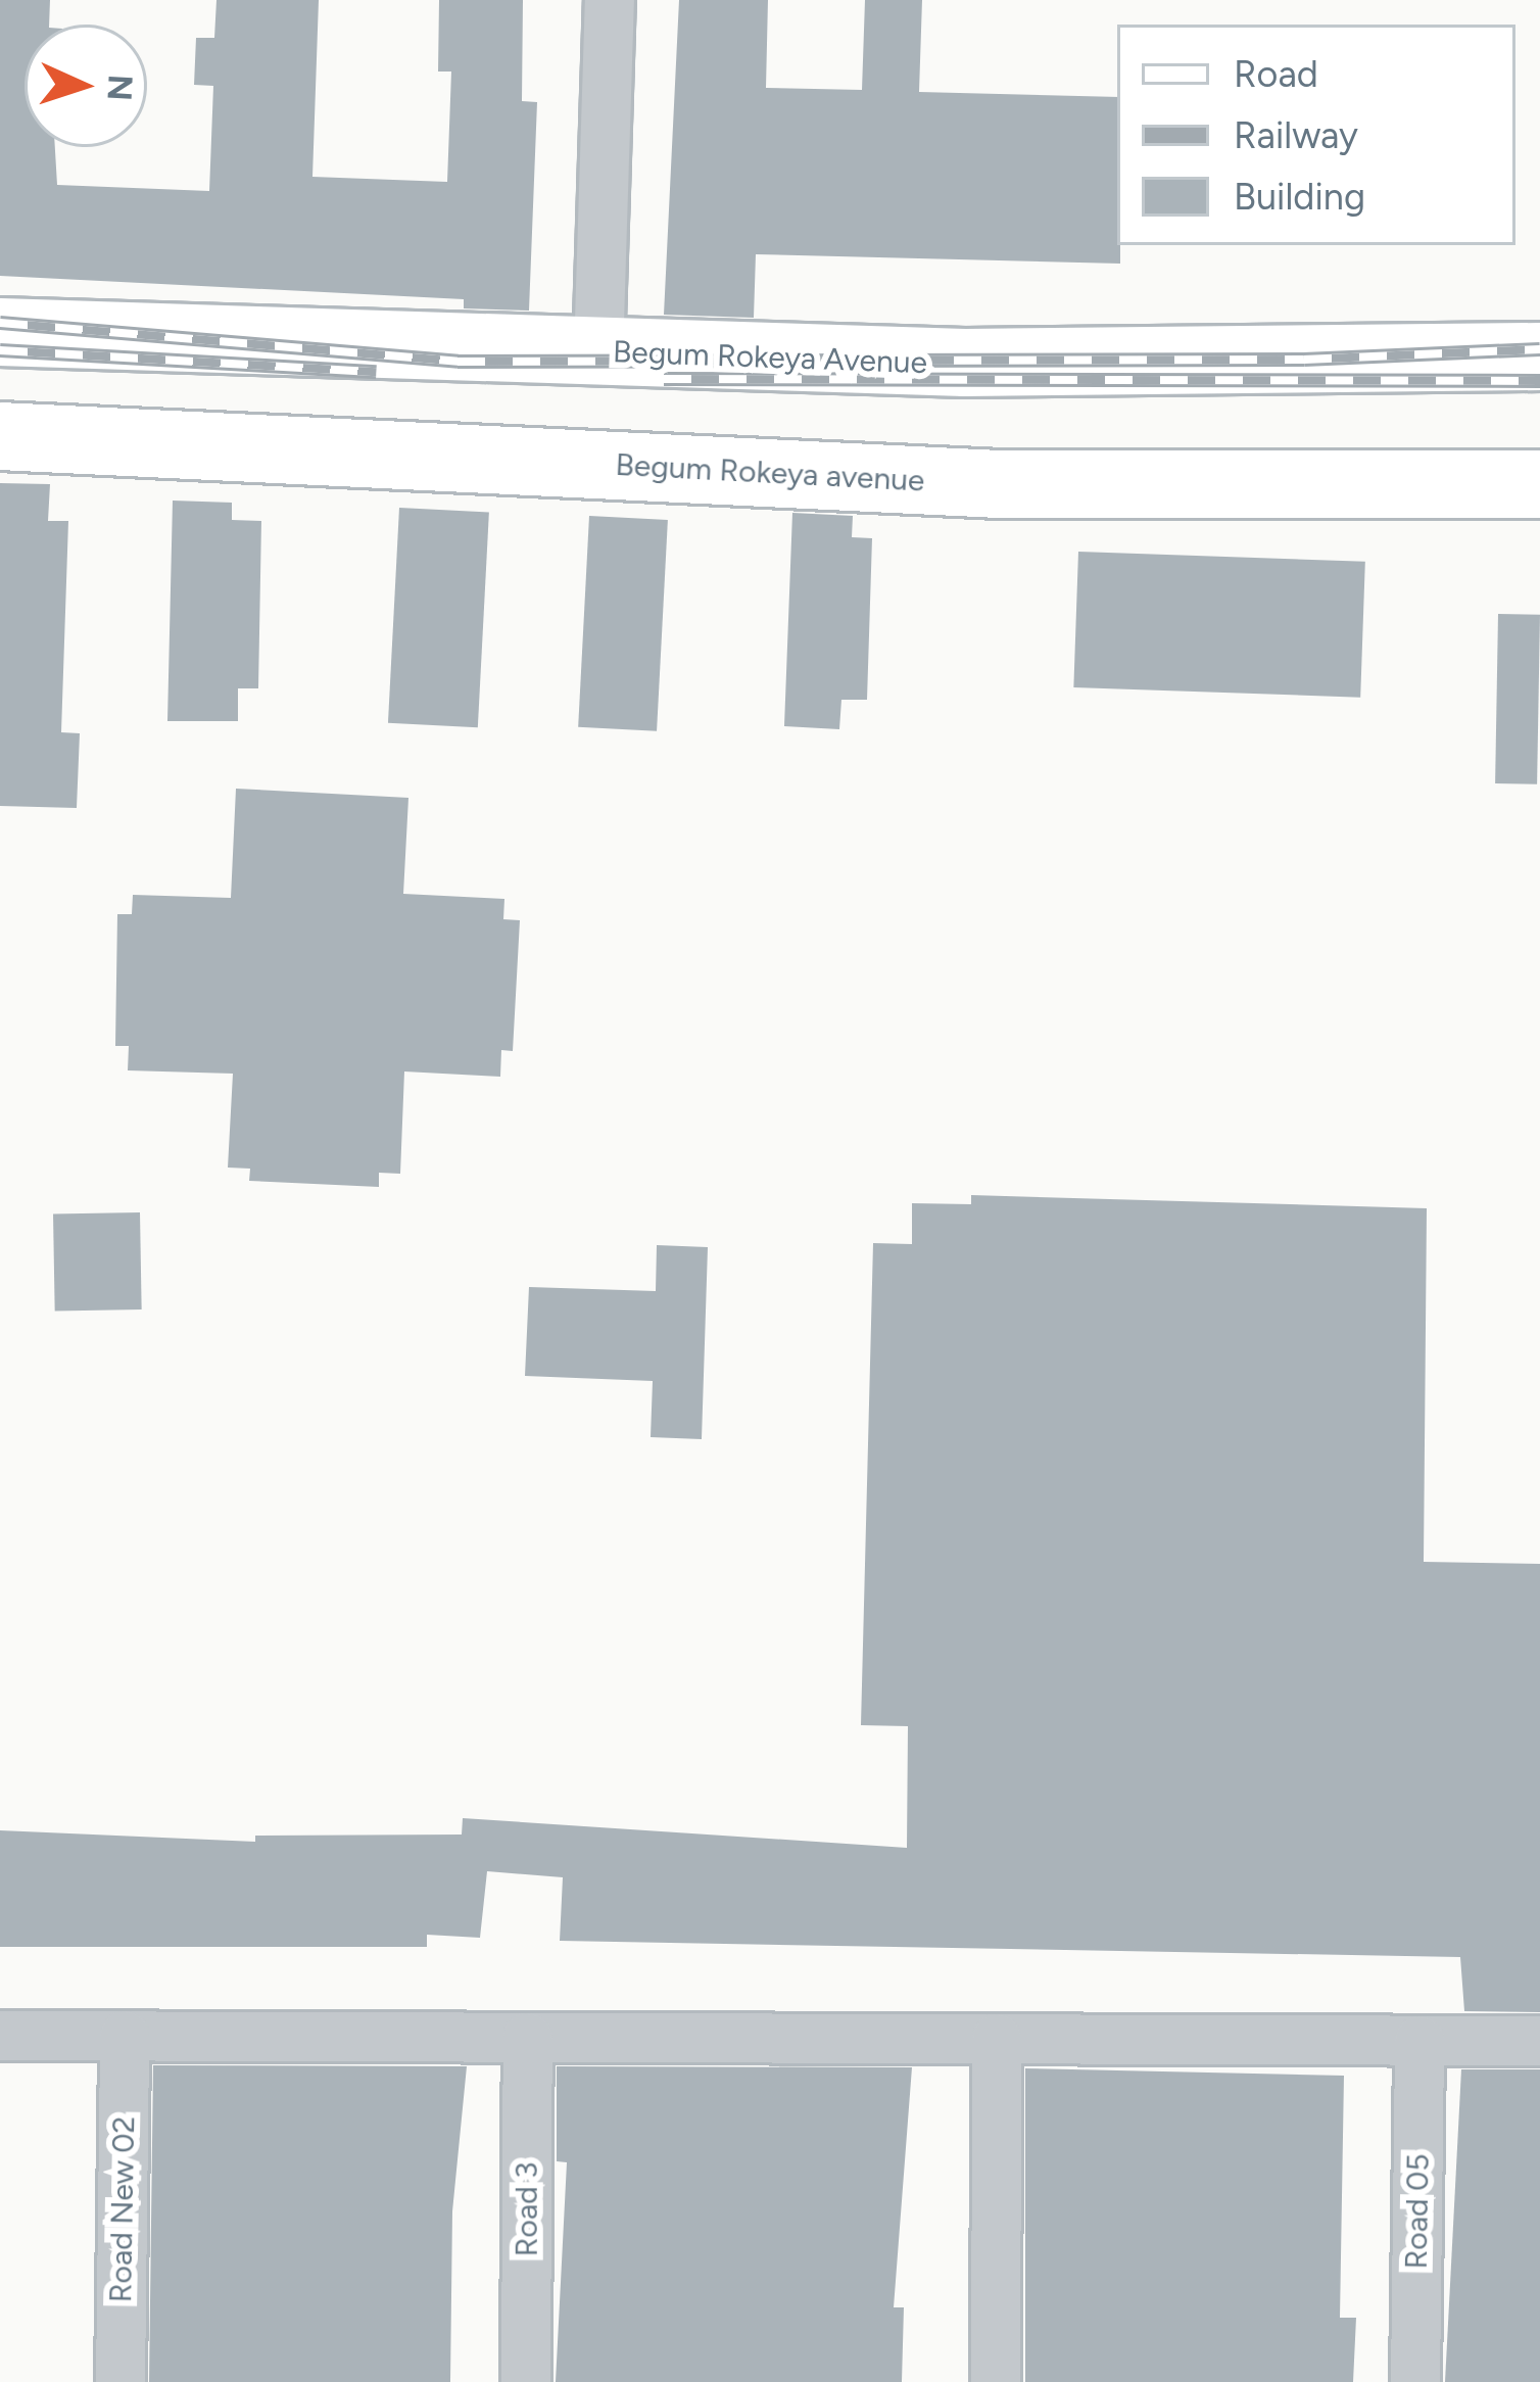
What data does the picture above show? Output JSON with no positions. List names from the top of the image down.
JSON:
{
  "streets": {
    "main road": ["Begum Rokeya Avenue", "Begum Rokeya avenue"],
    "street": ["Road New 02", "Road 3", "Road 05"]
  },
  "legend": ["Road", "Railway", "Building"],
  "north": "right"
}
